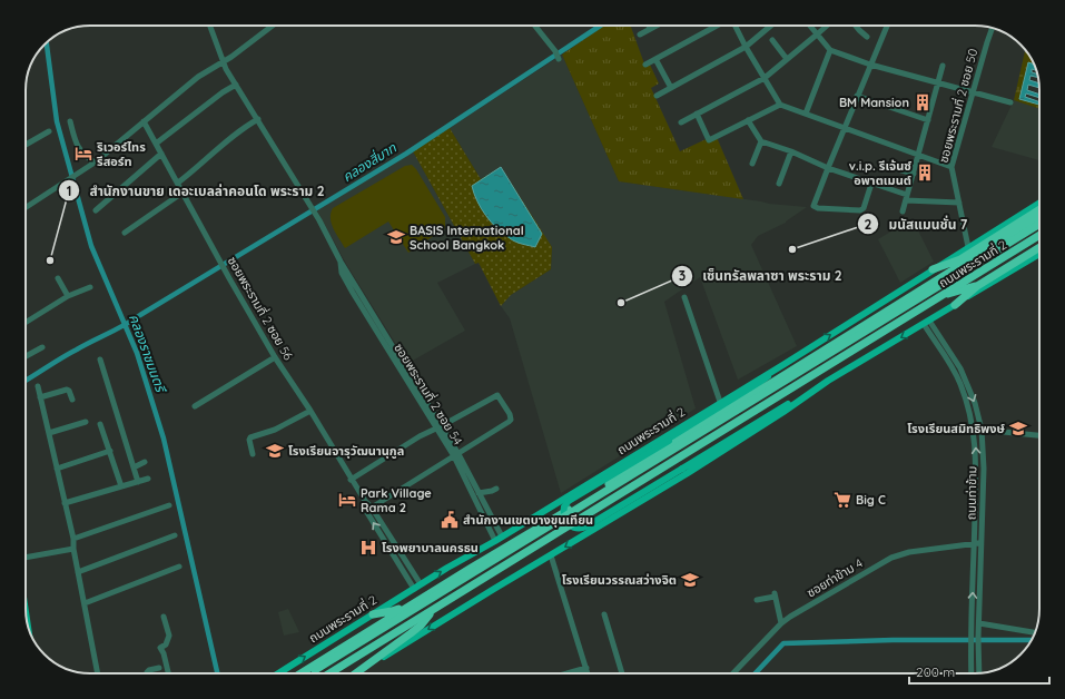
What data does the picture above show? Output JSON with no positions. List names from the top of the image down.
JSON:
{
  "streets": {
    "highway": ["ถนนพระรามที่ 2"],
    "street": [
      "ซอยพระรามที่ 2 ซอย 50",
      "ซอยพระรามที่ 2 ซอย 56",
      "ซอยพระรามที่ 2 ซอย 54",
      "ถนนท่าข้าม",
      "ซอยท่าข้าม 4"
    ]
  },
  "crossings": [
    ["ซอยพระรามที่ 2 ซอย 50", "ถนนพระรามที่ 2"],
    ["ถนนพระรามที่ 2", "ซอยพระรามที่ 2 ซอย 56"],
    ["ถนนพระรามที่ 2", "ซอยพระรามที่ 2 ซอย 54"],
    ["ถนนพระรามที่ 2", "ถนนท่าข้าม"],
    ["ถนนท่าข้าม", "ซอยท่าข้าม 4"]
  ],
  "water": ["คลองสี่บาท", "คลองราชมนตรี"],
  "places": {
    "building": ["BM Mansion", "v.i.p. รีเจ้นซ์ อพาตเมนต์"],
    "hotel": ["ริเวอร์ไทร รีสอร์ท", "Park Village Rama 2"],
    "school or university": [
      "BASIS International School Bangkok",
      "โรงเรียนสมิทธิพงษ์",
      "โรงเรียนจารุวัฒนานุกูล",
      "โรงเรียนวรรณสว่างจิต"
    ],
    "other": ["มนัสแมนชั่น 7", "สำนักงานขาย เดอะเบลล่าคอนโด พระราม 2", "เซ็นทรัลพลาซา พระราม 2"],
    "supermarket": ["Big C"],
    "public building": ["สำนักงานเขตบางขุนเทียน"],
    "hospital": ["โรงพยาบาลนครธน"]
  },
  "scale_bar": "200 m"
}
